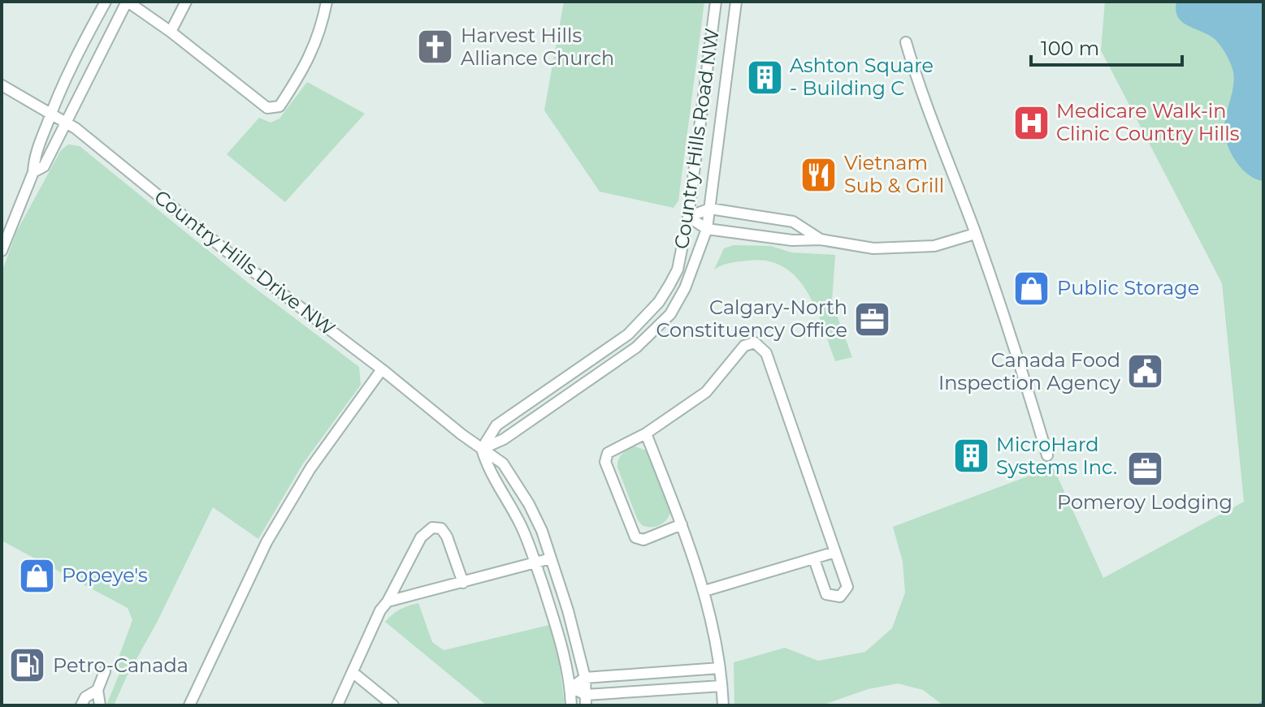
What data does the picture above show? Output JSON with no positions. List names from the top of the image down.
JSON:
{
  "streets": {
    "street": ["Country Hills Road NW", "Country Hills Drive NW"]
  },
  "crossings": [
    ["Country Hills Road NW", "Country Hills Drive NW"]
  ],
  "places": {
    "church": ["Harvest Hills Alliance Church"],
    "building": ["Ashton Square - Building C", "MicroHard Systems Inc."],
    "hospital": ["Medicare Walk-in Clinic Country Hills"],
    "restaurant": ["Vietnam Sub & Grill"],
    "shop": ["Public Storage", "Popeye's"],
    "office": ["Calgary-North Constituency Office", "Pomeroy Lodging"],
    "public building": ["Canada Food Inspection Agency"],
    "fuel station": ["Petro-Canada"]
  },
  "scale_bar": "100 m"
}
